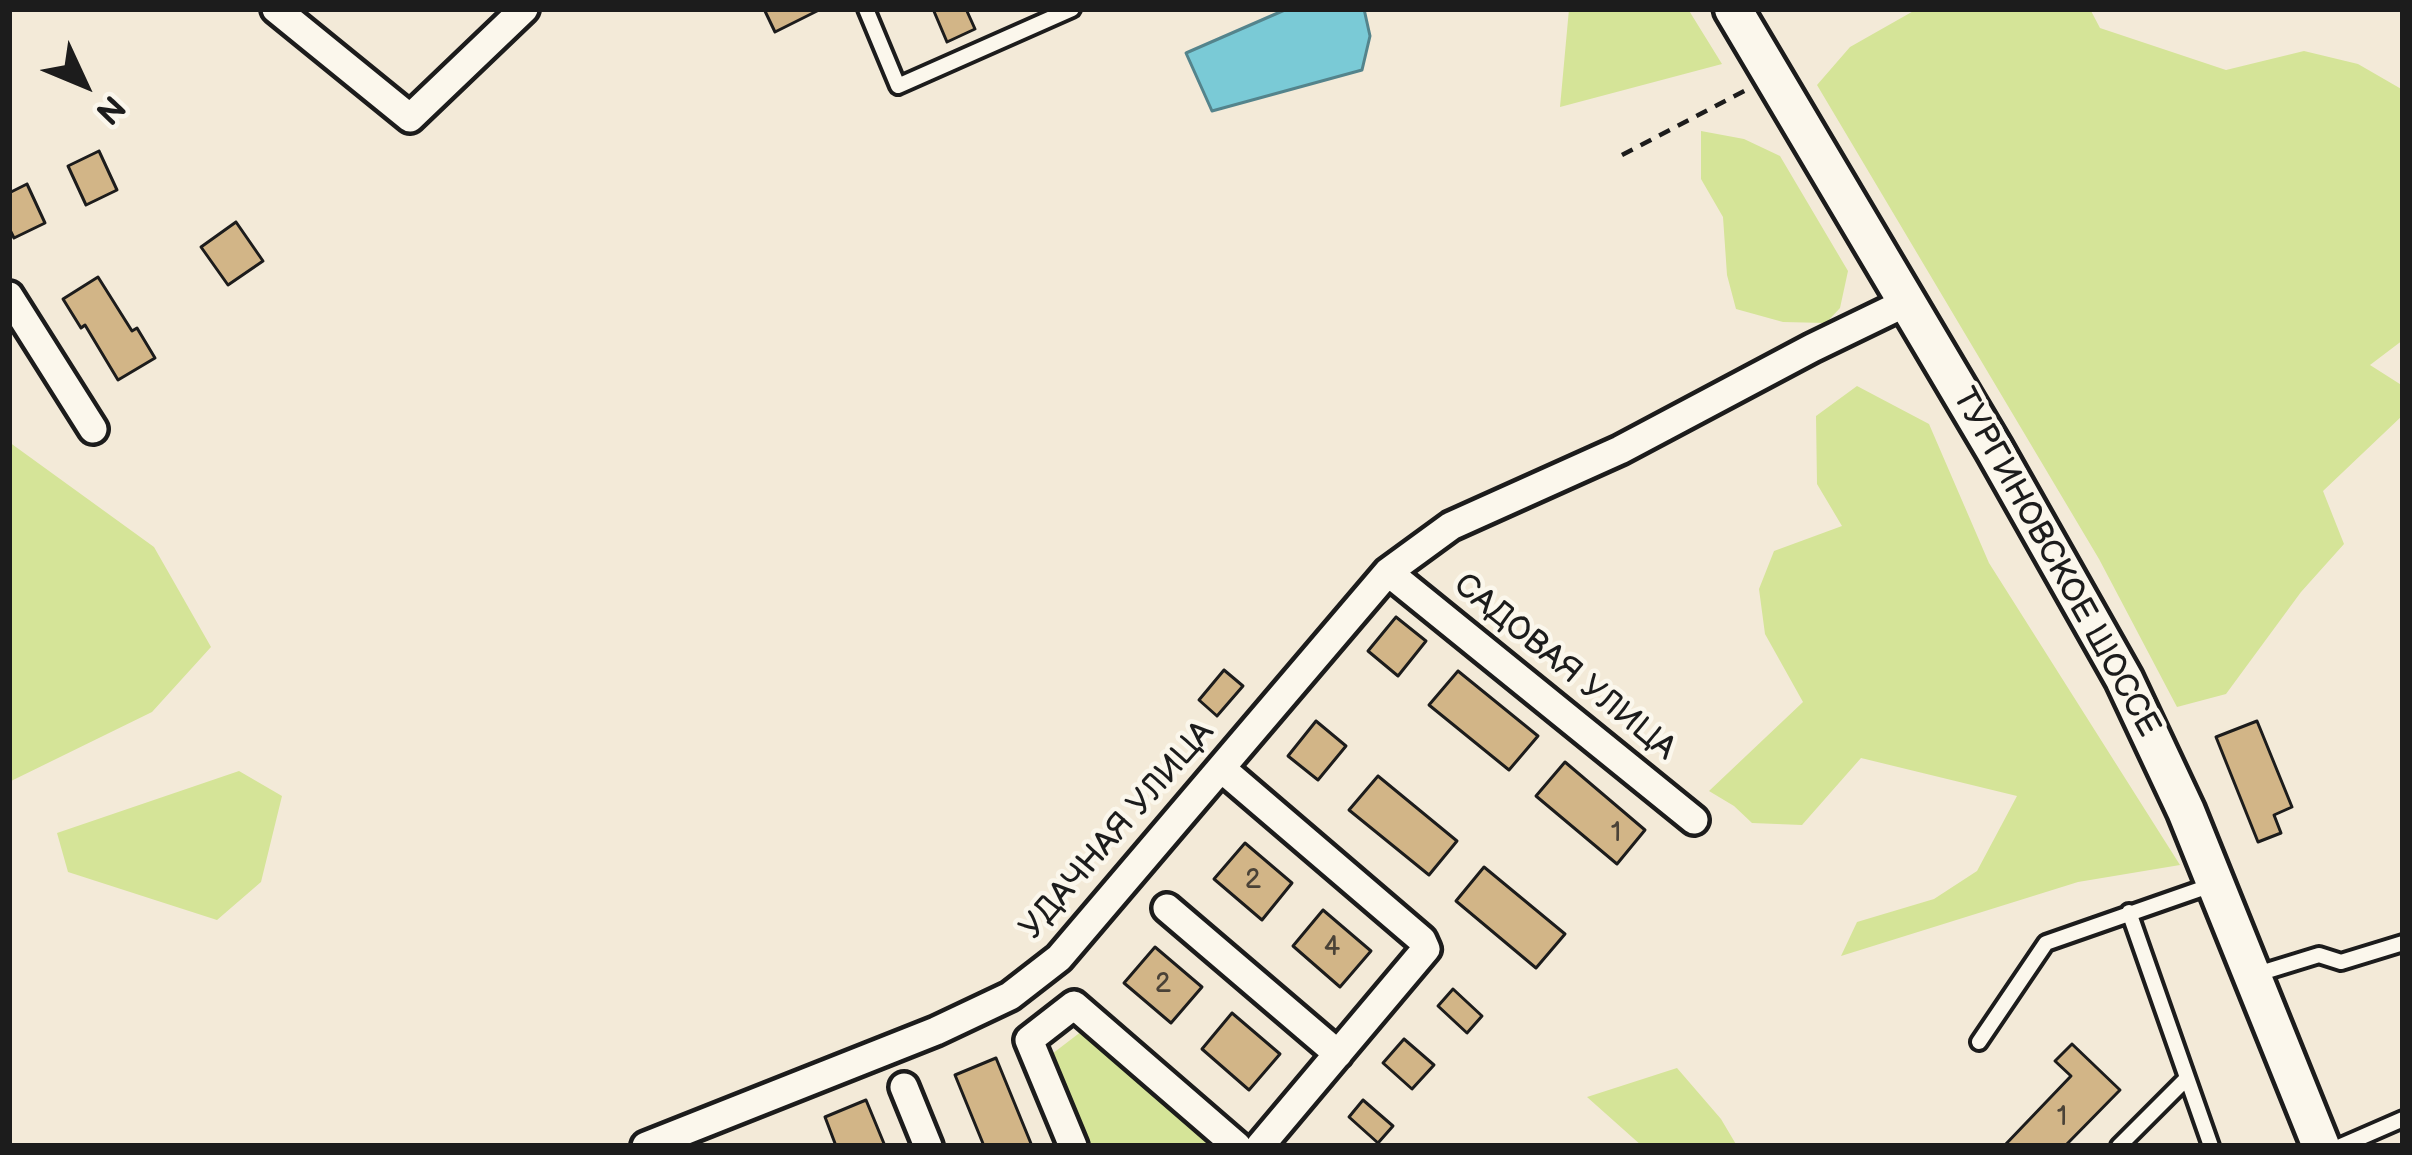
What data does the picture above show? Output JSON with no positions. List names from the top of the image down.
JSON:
{
  "streets": {
    "main road": ["ТУРГИНОВСКОЕ ШОССЕ"],
    "street": ["САДОВАЯ УЛИЦА", "УДАЧНАЯ УЛИЦА"]
  },
  "crossings": [
    ["ТУРГИНОВСКОЕ ШОССЕ", "УДАЧНАЯ УЛИЦА"],
    ["САДОВАЯ УЛИЦА", "УДАЧНАЯ УЛИЦА"]
  ],
  "house_numbers": [
    "1",
    "2",
    "4",
    "2",
    "1"
  ],
  "north": "bottom right"
}
